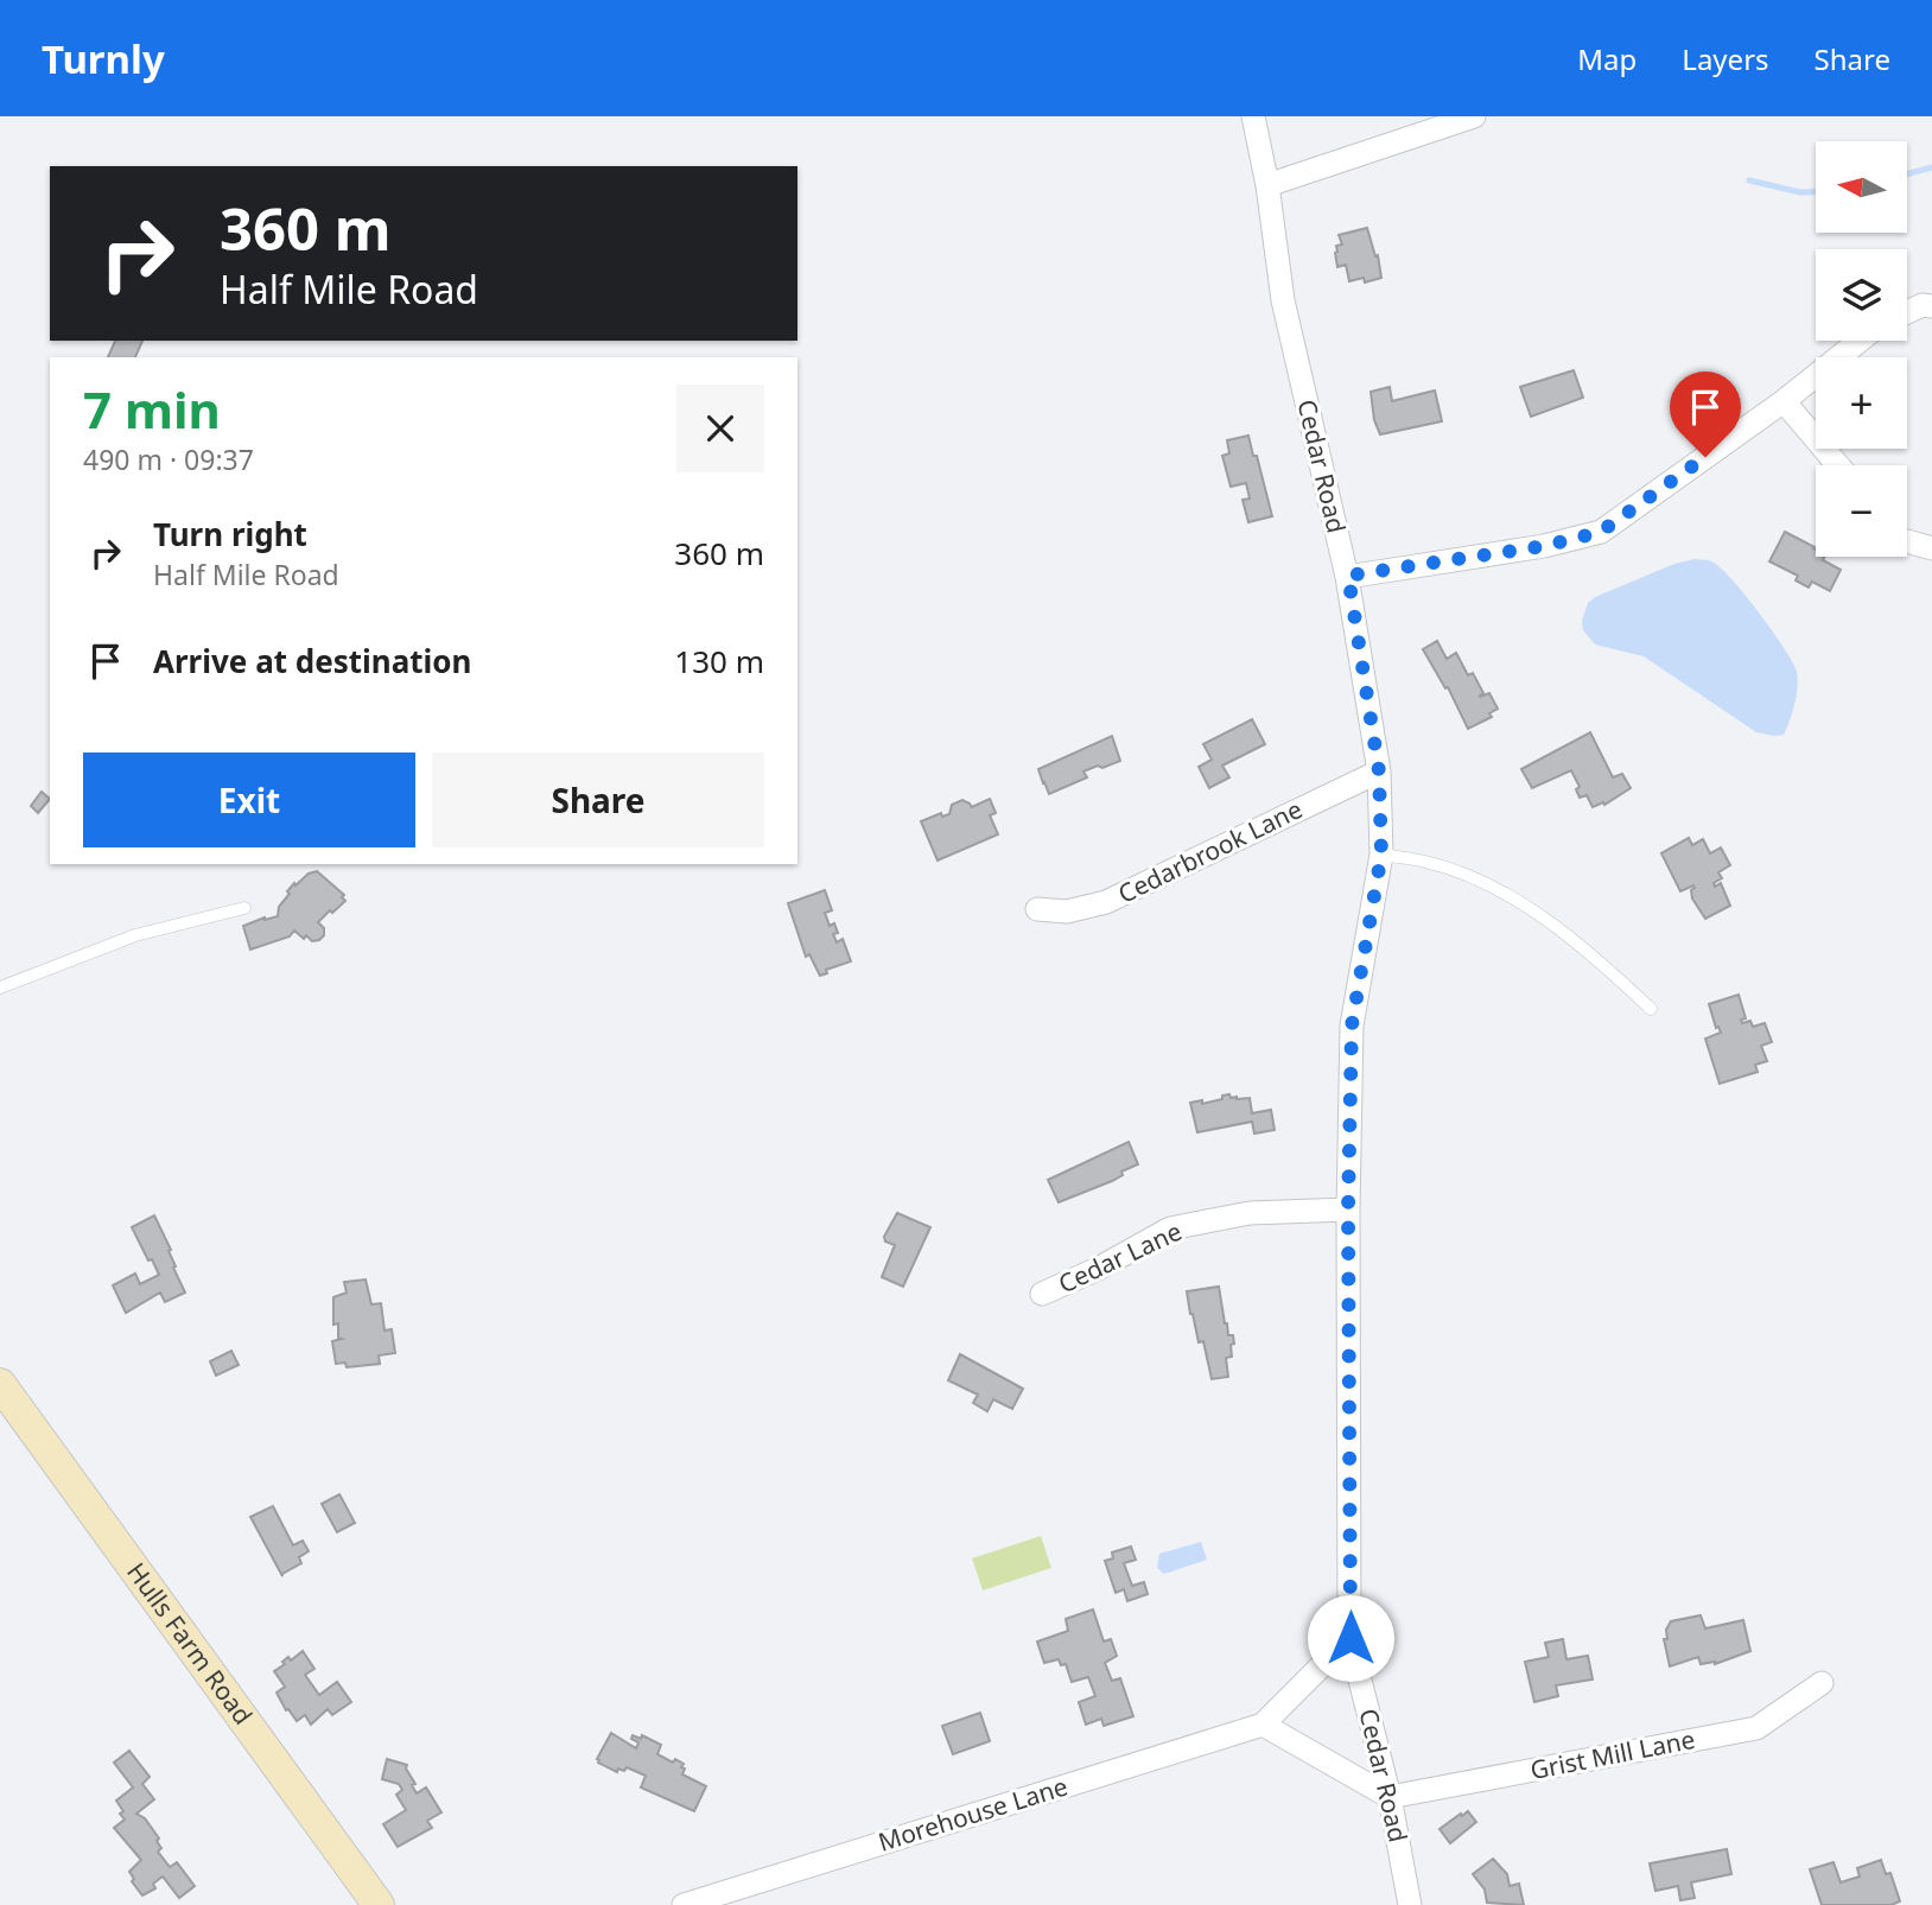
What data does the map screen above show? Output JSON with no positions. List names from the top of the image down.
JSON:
{
  "streets": {
    "main road": ["Hulls Farm Road"],
    "street": [
      "Cedar Road",
      "Cedarbrook Lane",
      "Cedar Lane",
      "Grist Mill Lane",
      "Morehouse Lane"
    ]
  },
  "crossings": [
    ["Cedar Road", "Cedarbrook Lane"],
    ["Cedar Road", "Cedar Lane"],
    ["Cedar Road", "Grist Mill Lane"],
    ["Cedar Road", "Morehouse Lane"]
  ],
  "north": "left",
  "page": {
    "header": "Turnly",
    "nav": ["Map", "Layers", "Share"],
    "map_buttons": ["+", "−"],
    "turn": ["360 m", "Half Mile Road"],
    "heading": ["7 min", "490 m · 09:37"],
    "list": [
      {
        "name": "Turn right",
        "note": "Half Mile Road",
        "value": "360 m"
      },
      {
        "name": "Arrive at destination",
        "value": "130 m"
      }
    ],
    "buttons": ["Exit", "Share"]
  }
}
